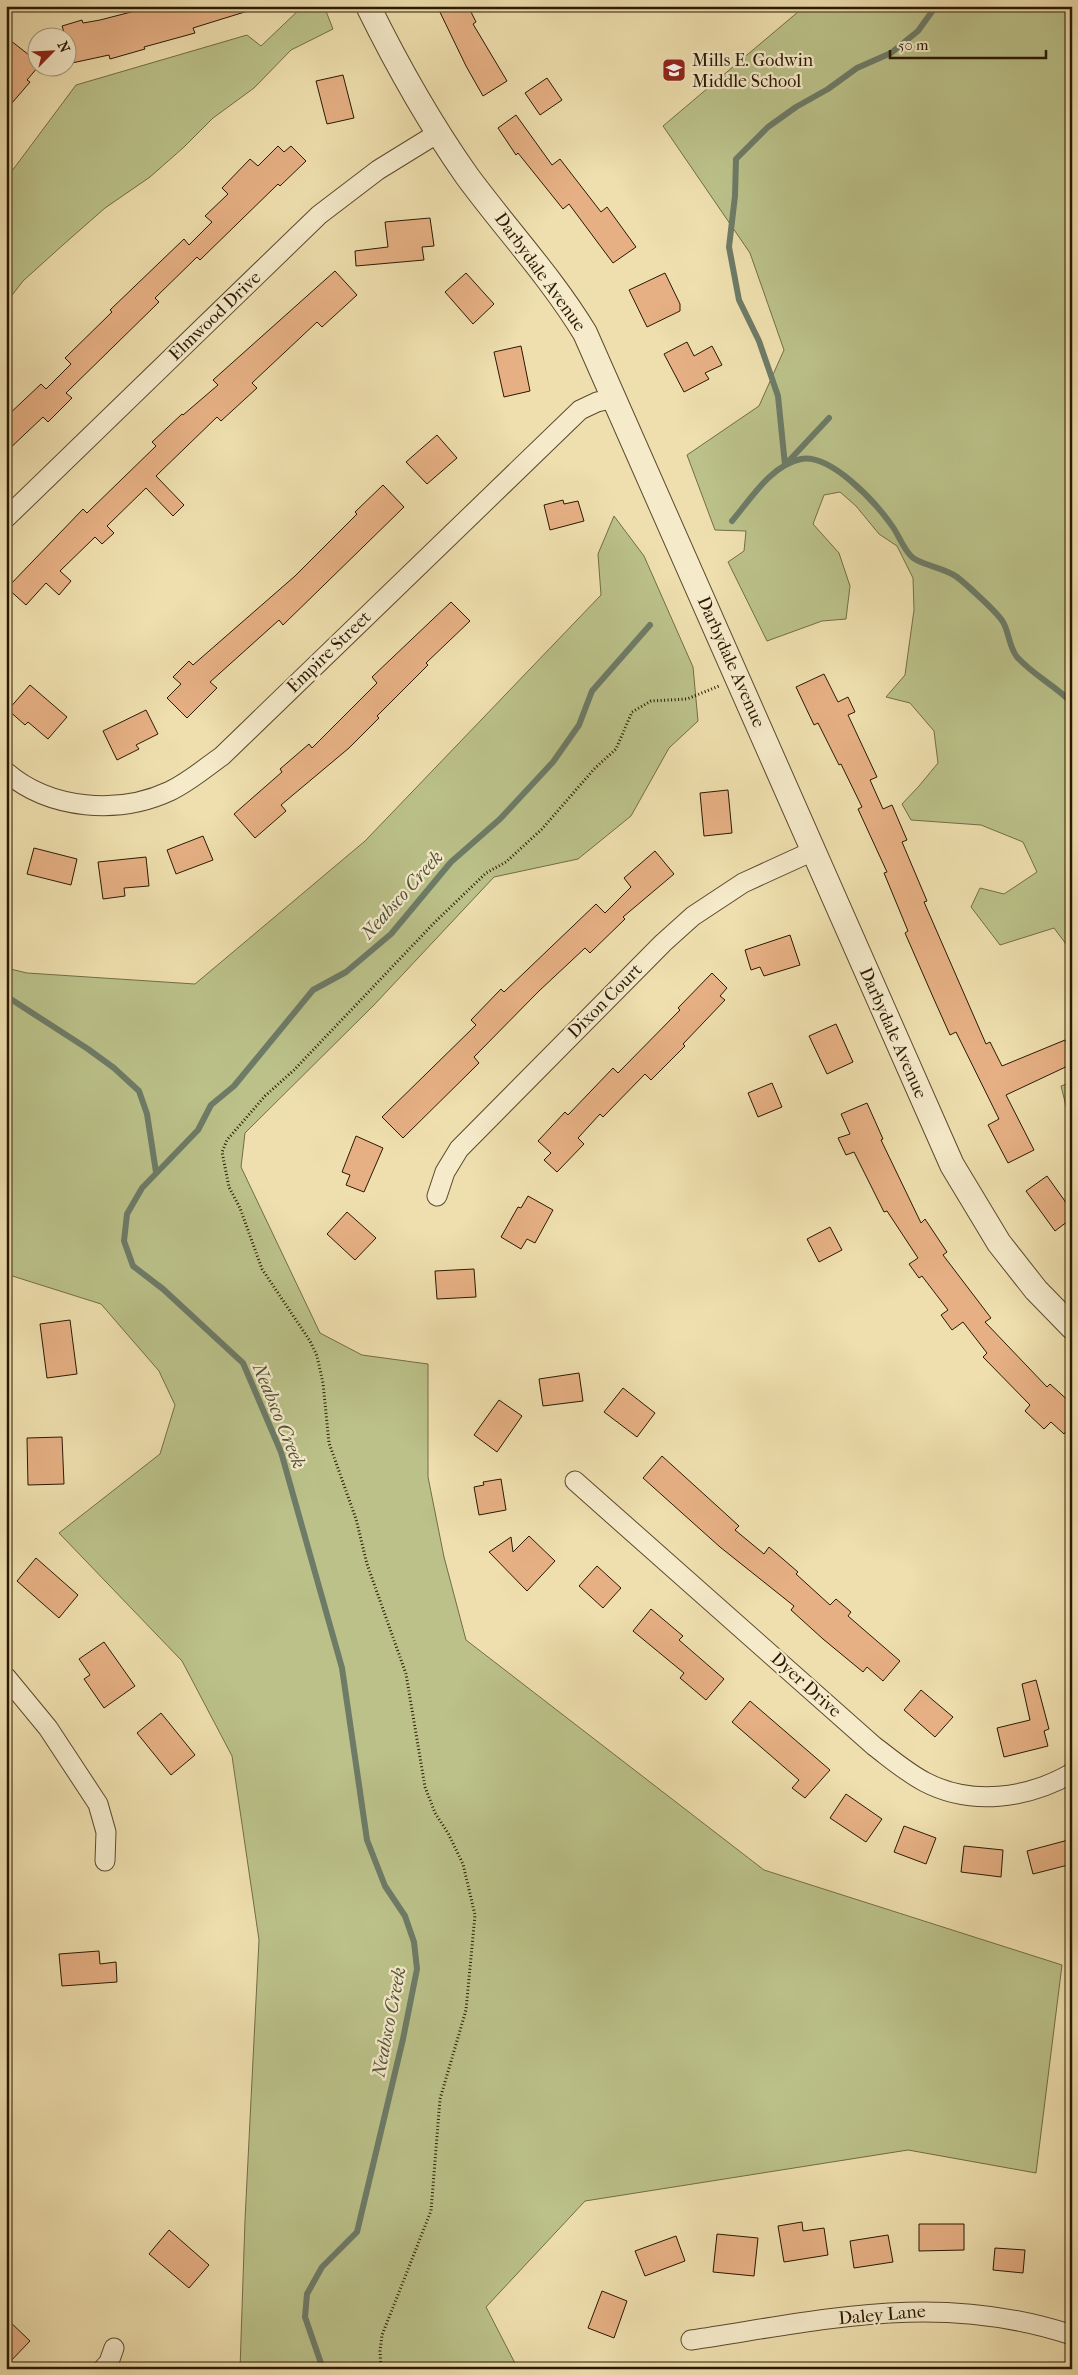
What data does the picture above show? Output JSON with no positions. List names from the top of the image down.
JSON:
{
  "streets": {
    "street": [
      "Darbydale Avenue",
      "Elmwood Drive",
      "Empire Street",
      "Dixon Court",
      "Dyer Drive",
      "Daley Lane"
    ]
  },
  "crossings": [
    ["Darbydale Avenue", "Elmwood Drive"],
    ["Darbydale Avenue", "Empire Street"],
    ["Darbydale Avenue", "Dixon Court"]
  ],
  "water": ["Neabsco Creek"],
  "places": {
    "school or university": ["Mills E. Godwin Middle School"]
  },
  "scale_bar": "50 m",
  "north": "top right"
}
